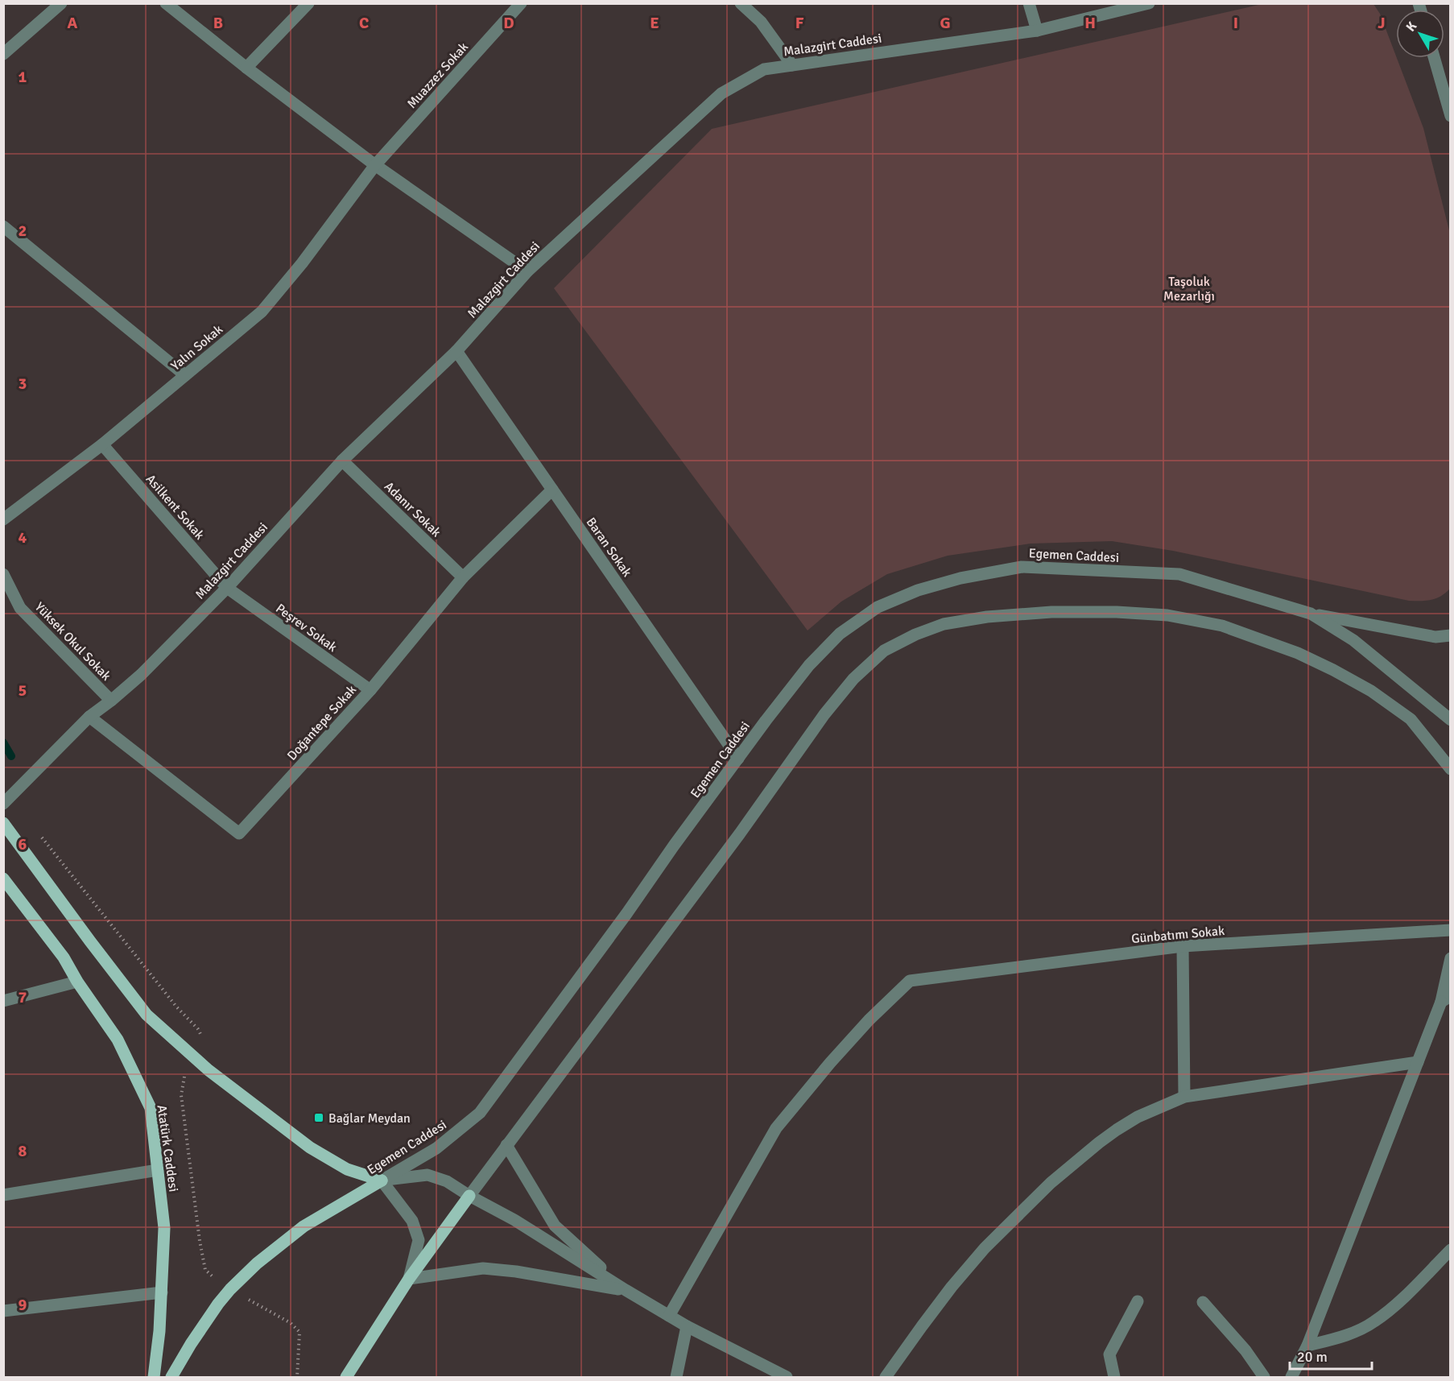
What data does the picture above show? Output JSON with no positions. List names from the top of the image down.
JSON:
{
  "streets": {
    "main road": ["Egemen Caddesi", "Atatürk Caddesi"],
    "street": [
      "Malazgirt Caddesi",
      "Muazzez Sokak",
      "Yalın Sokak",
      "Asilkent Sokak",
      "Adanır Sokak",
      "Baran Sokak",
      "Peşrev Sokak",
      "Yüksek Okul Sokak",
      "Doğantepe Sokak",
      "Günbatımı Sokak"
    ]
  },
  "crossings": [
    ["Malazgirt Caddesi", "Asilkent Sokak"],
    ["Malazgirt Caddesi", "Adanır Sokak"],
    ["Malazgirt Caddesi", "Baran Sokak"],
    ["Malazgirt Caddesi", "Peşrev Sokak"],
    ["Malazgirt Caddesi", "Yüksek Okul Sokak"],
    ["Malazgirt Caddesi", "Doğantepe Sokak"],
    ["Muazzez Sokak", "Yalın Sokak"],
    ["Yalın Sokak", "Asilkent Sokak"],
    ["Asilkent Sokak", "Peşrev Sokak"],
    ["Adanır Sokak", "Doğantepe Sokak"],
    ["Baran Sokak", "Egemen Caddesi"],
    ["Baran Sokak", "Doğantepe Sokak"],
    ["Peşrev Sokak", "Doğantepe Sokak"]
  ],
  "parks": ["Taşoluk Mezarlığı"],
  "places": {
    "transit": ["Bağlar Meydan"]
  },
  "scale_bar": "20 m",
  "north": "top left",
  "grid": {
    "columns": [
      "A",
      "B",
      "C",
      "D",
      "E",
      "F",
      "G",
      "H",
      "I",
      "J"
    ],
    "rows": [
      "1",
      "2",
      "3",
      "4",
      "5",
      "6",
      "7",
      "8",
      "9"
    ]
  }
}
